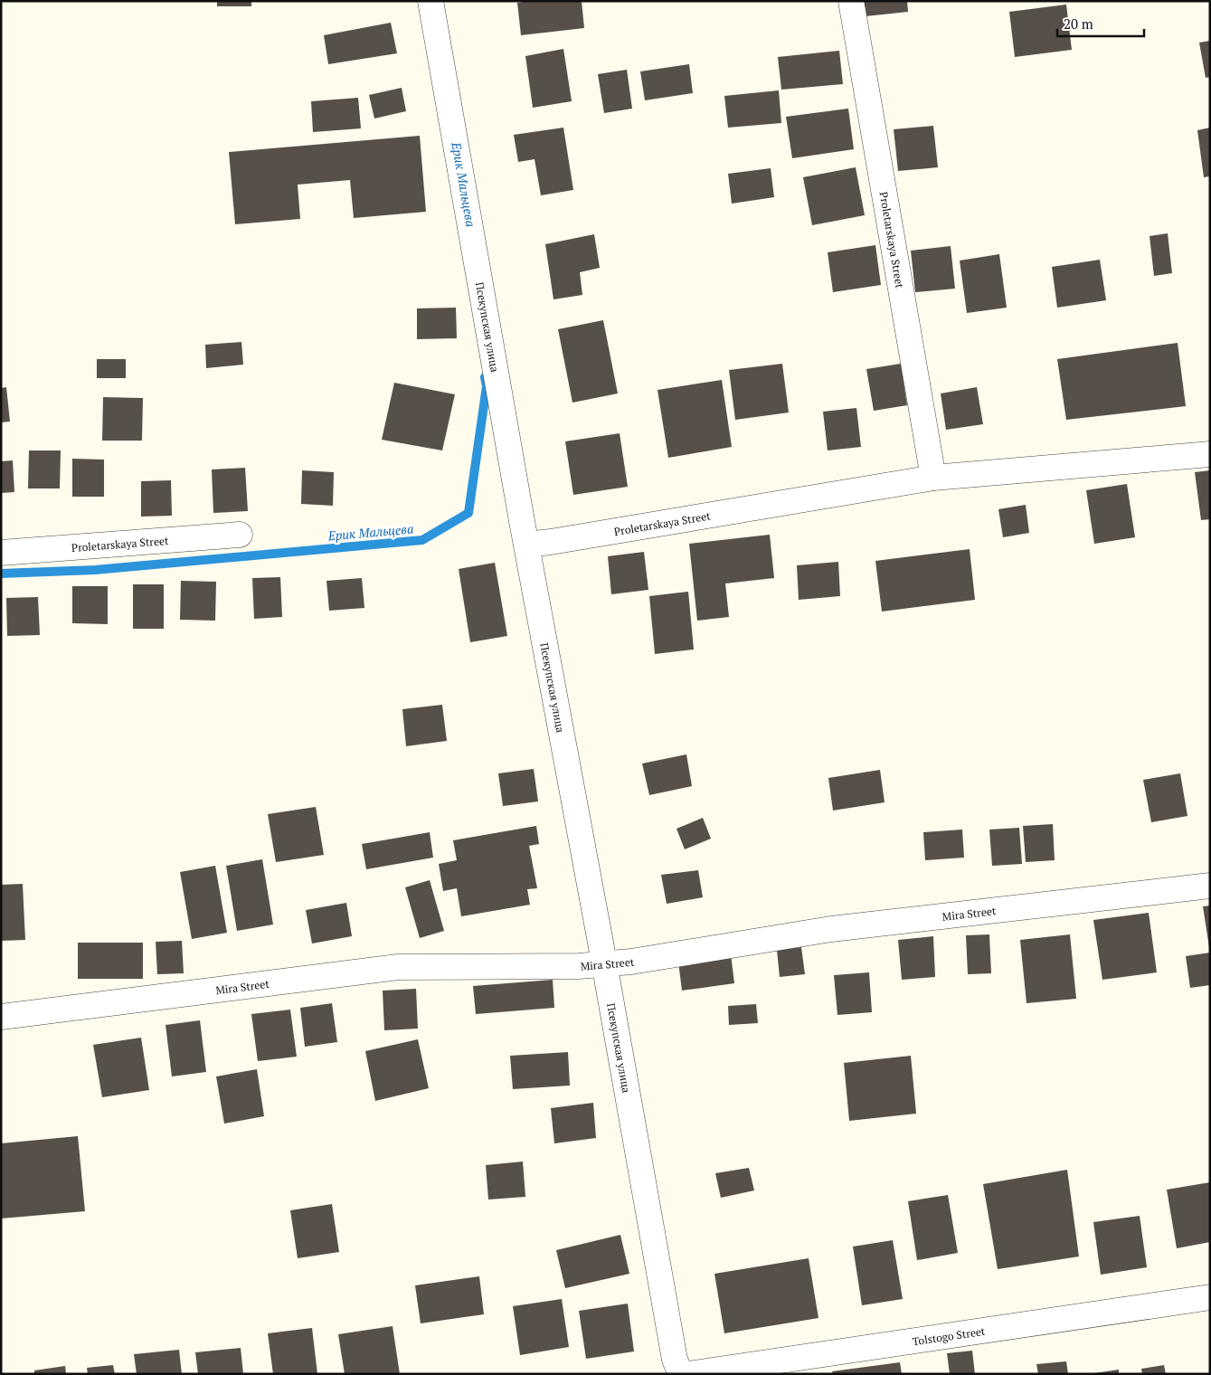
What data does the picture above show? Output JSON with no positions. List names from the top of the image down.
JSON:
{
  "streets": {
    "street": [
      "Proletarskaya Street",
      "Псекупская улица",
      "Mira Street",
      "Tolstogo Street"
    ]
  },
  "crossings": [
    ["Proletarskaya Street", "Псекупская улица"],
    ["Псекупская улица", "Mira Street"]
  ],
  "water": ["Ерик Мальцева"],
  "scale_bar": "20 m"
}
